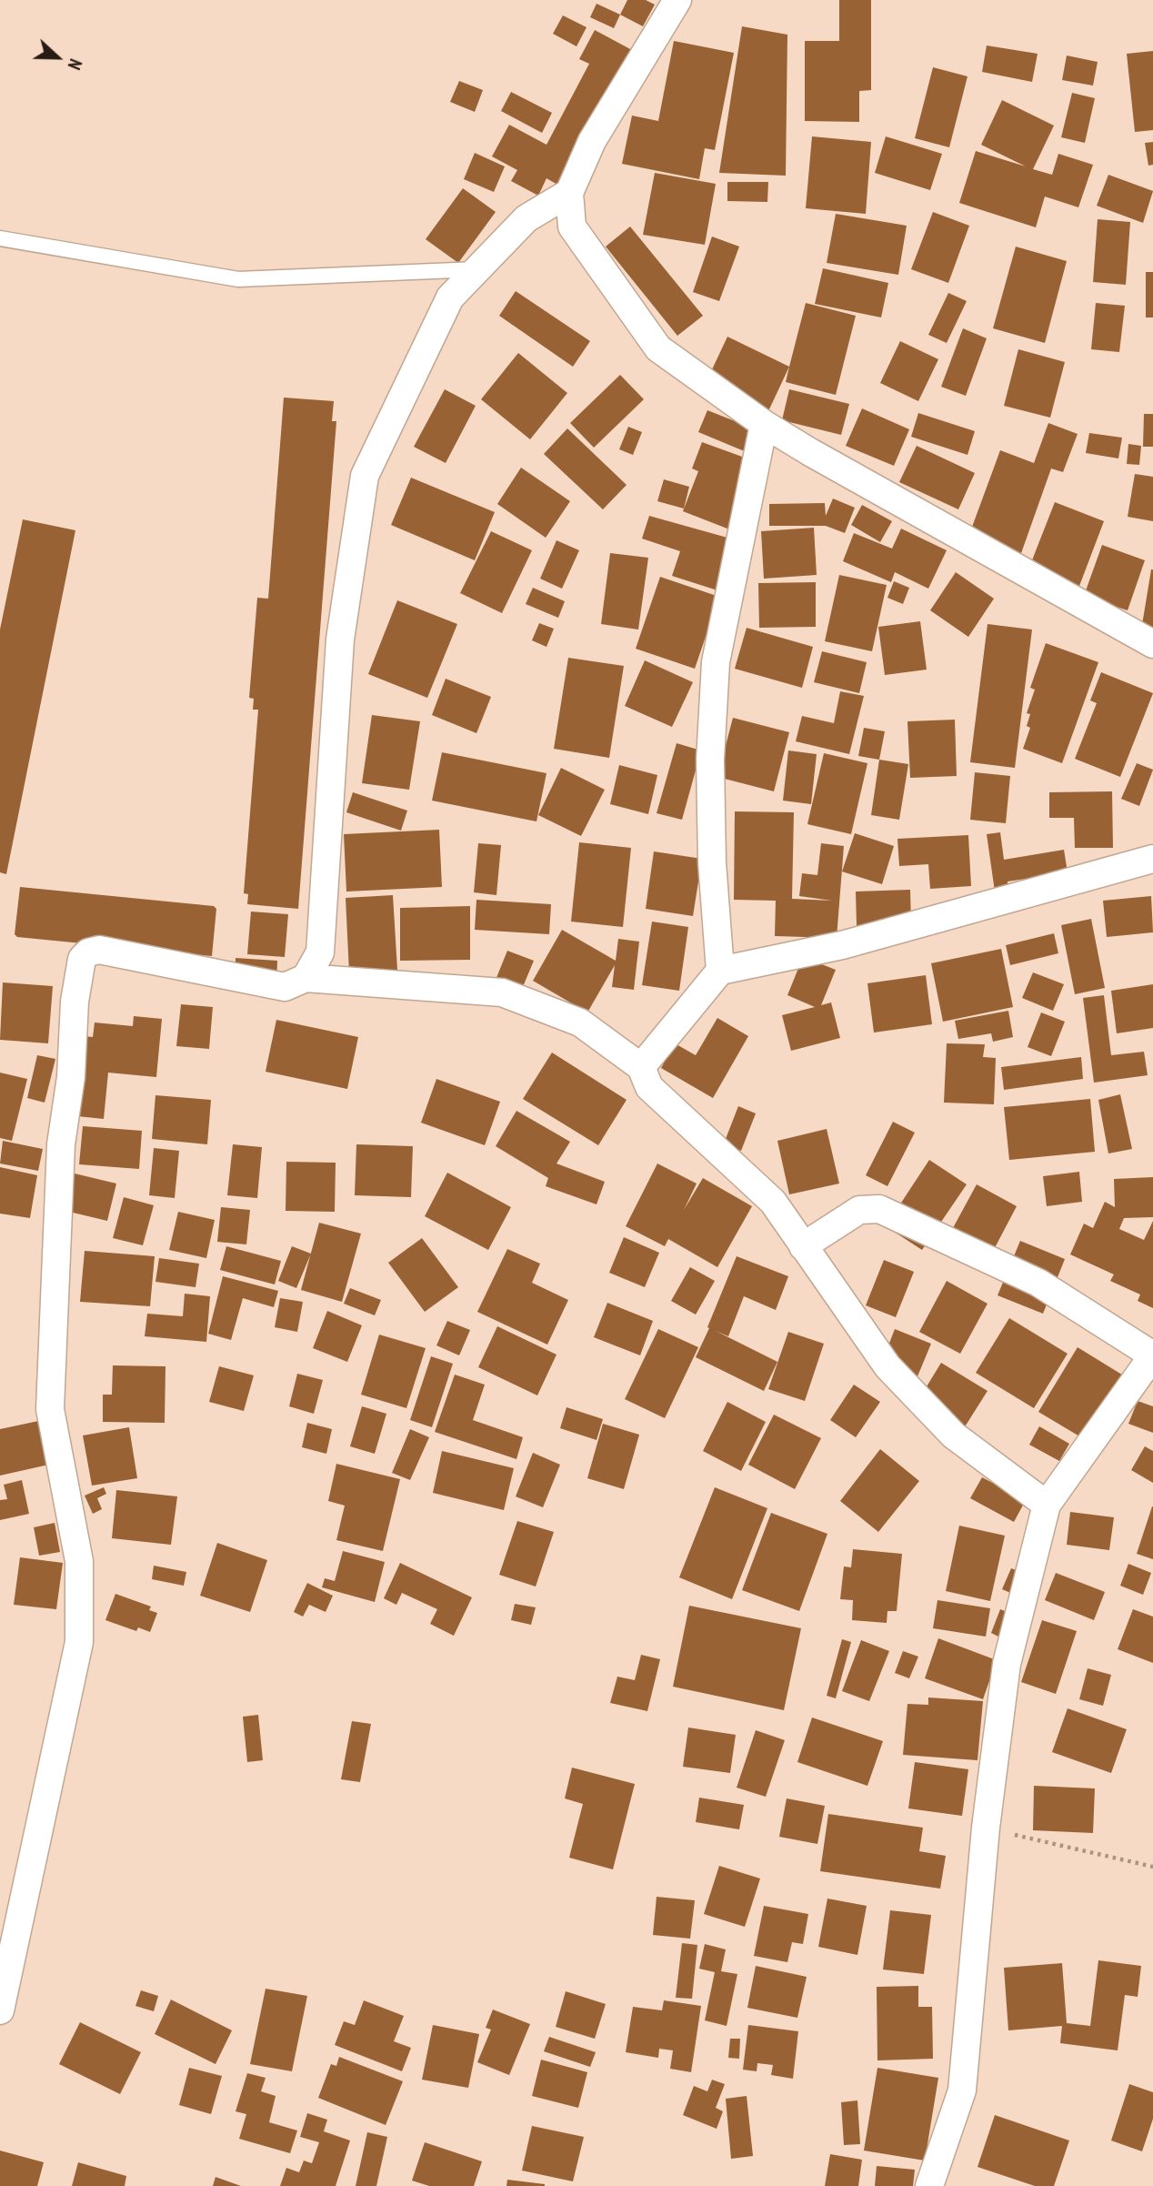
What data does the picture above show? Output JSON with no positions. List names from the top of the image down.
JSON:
{
  "north": "right"
}
